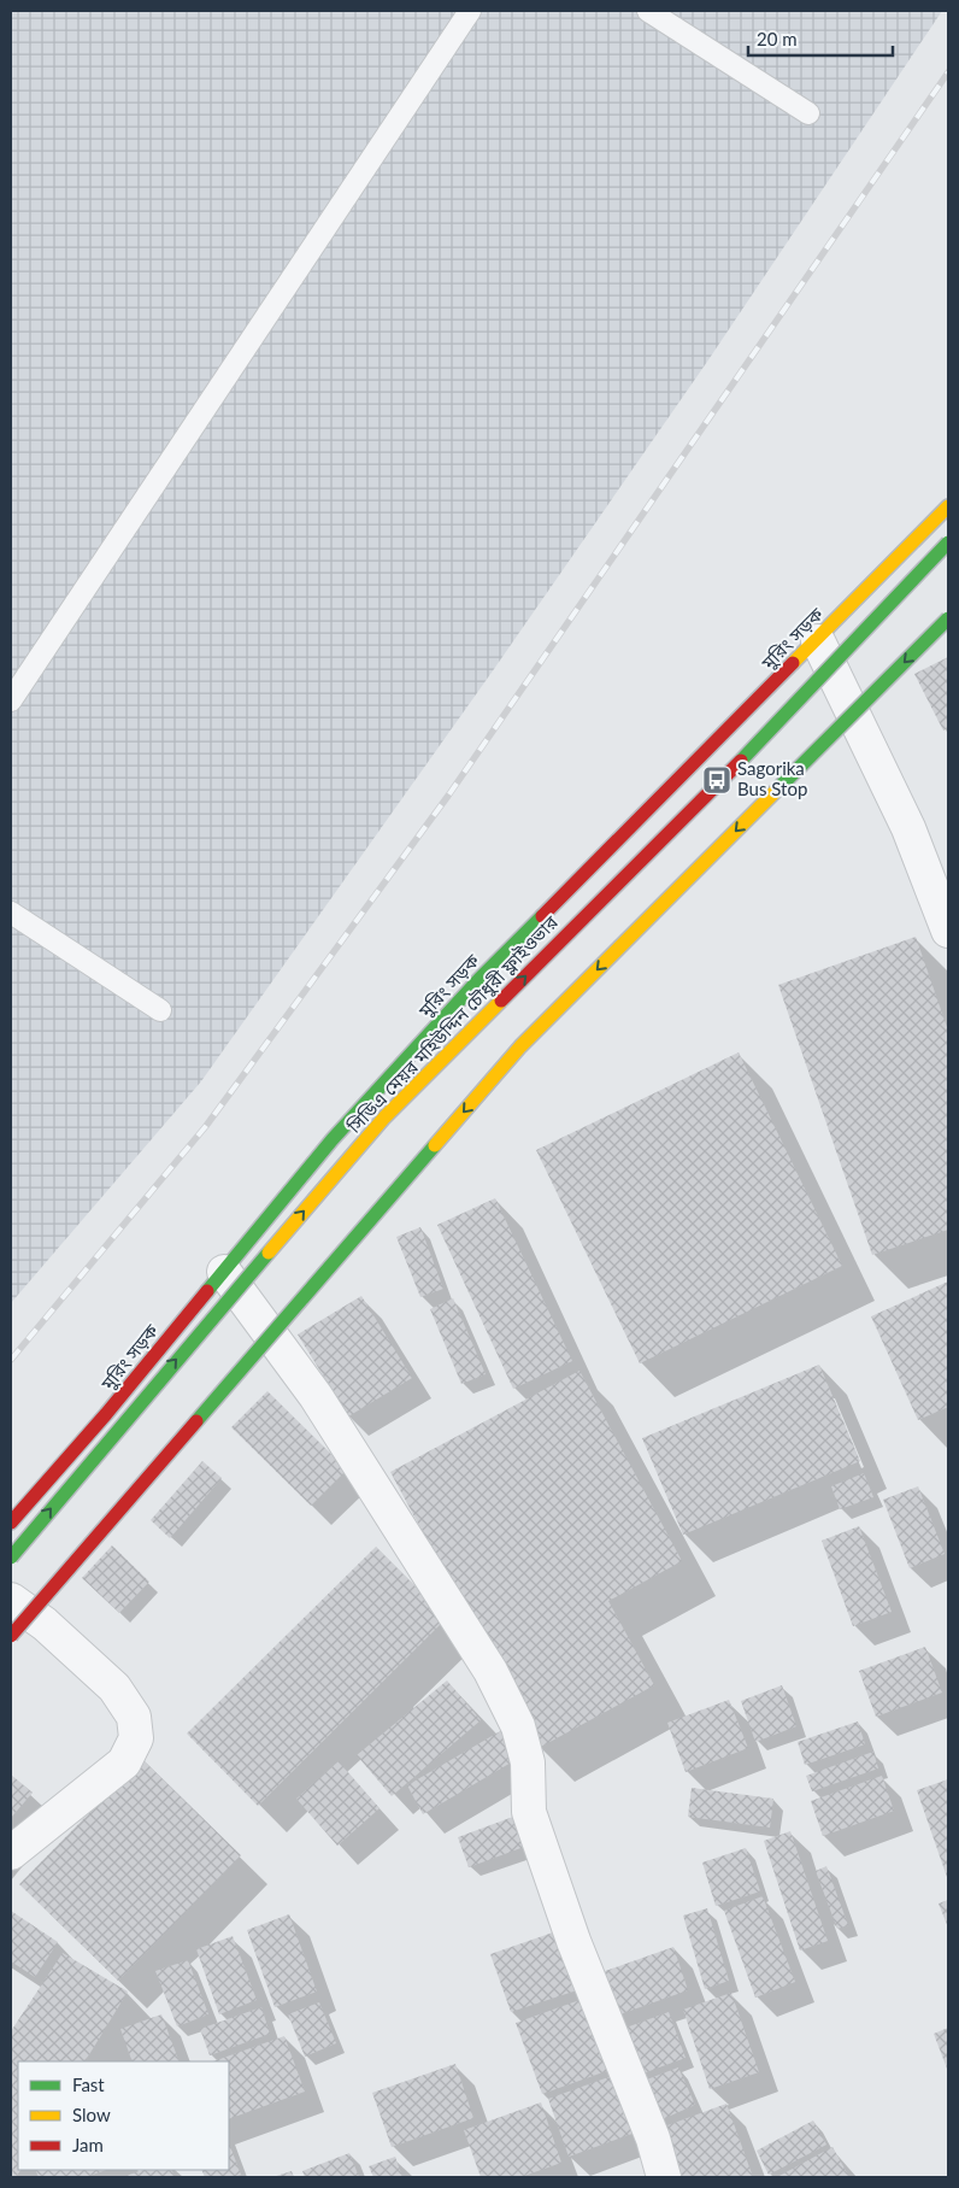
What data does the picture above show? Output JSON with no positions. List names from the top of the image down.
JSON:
{
  "streets": {
    "highway": ["মুরিং সড়ক", "সিডিএ মেয়র মহিউদ্দিন চৌধুরী ফ্লাইওভার"]
  },
  "places": {
    "bus stop": ["Sagorika Bus Stop"]
  },
  "legend": ["Fast", "Slow", "Jam"],
  "scale_bar": "20 m"
}
